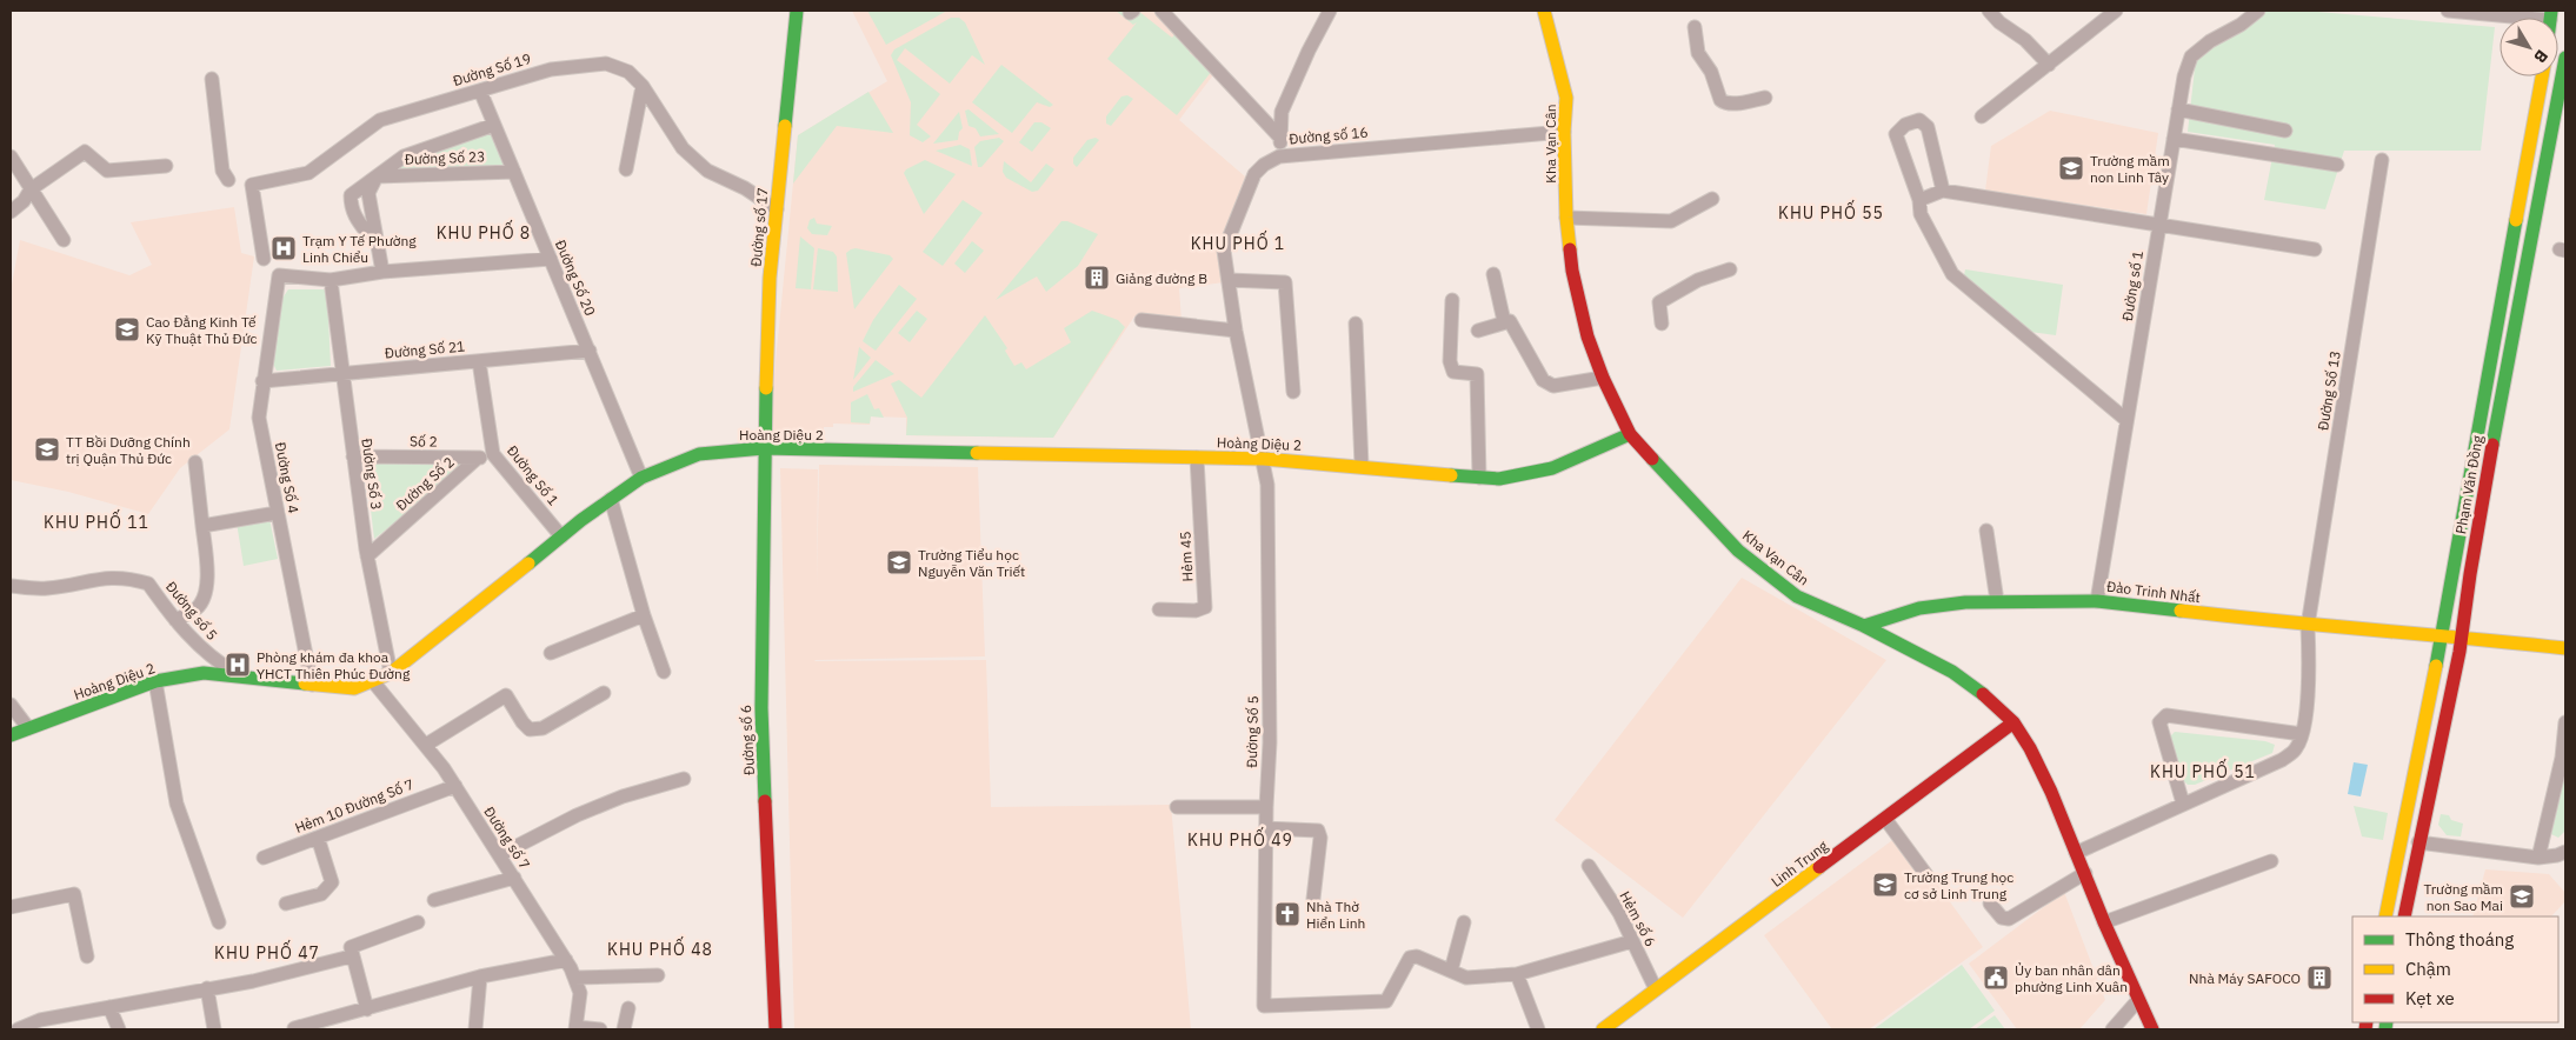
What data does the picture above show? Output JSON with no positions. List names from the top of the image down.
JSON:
{
  "streets": {
    "main road": [
      "Kha Vạn Cân",
      "Đường số 17",
      "Hoàng Diệu 2",
      "Phạm Văn Đồng",
      "Đào Trinh Nhất",
      "Đường số 6",
      "Linh Trung"
    ],
    "street": [
      "Đường Số 19",
      "Đường số 16",
      "Đường Số 23",
      "Đường Số 20",
      "Đường số 1",
      "Đường Số 21",
      "Đường Số 13",
      "Số 2",
      "Đường Số 3",
      "Đường Số 1",
      "Đường Số 4",
      "Đường Số 2",
      "Hẻm 45",
      "Đường số 5",
      "Đường Số 5",
      "Hẻm 10 Đường Số 7",
      "Đường số 7",
      "Hẻm số 6"
    ]
  },
  "crossings": [
    ["Đường Số 19", "Đường số 17"],
    ["Đường Số 19", "Đường Số 20"],
    ["Đường số 16", "Kha Vạn Cân"],
    ["Đường số 16", "Hoàng Diệu 2"],
    ["Đường số 16", "Đường Số 5"],
    ["Kha Vạn Cân", "Hoàng Diệu 2"],
    ["Kha Vạn Cân", "Đào Trinh Nhất"],
    ["Kha Vạn Cân", "Linh Trung"],
    ["Đường Số 23", "Đường Số 20"],
    ["Đường số 17", "Hoàng Diệu 2"],
    ["Đường số 17", "Đường số 6"],
    ["Đường Số 20", "Đường Số 21"],
    ["Đường Số 20", "Hoàng Diệu 2"],
    ["Đường số 1", "Đào Trinh Nhất"],
    ["Đường Số 21", "Đường Số 3"],
    ["Đường Số 21", "Đường Số 1"],
    ["Đường Số 21", "Đường Số 4"],
    ["Đường Số 13", "Đào Trinh Nhất"],
    ["Hoàng Diệu 2", "Đường Số 3"],
    ["Hoàng Diệu 2", "Đường Số 1"],
    ["Hoàng Diệu 2", "Đường Số 4"],
    ["Hoàng Diệu 2", "Hẻm 45"],
    ["Hoàng Diệu 2", "Đường số 5"],
    ["Hoàng Diệu 2", "Đường Số 5"],
    ["Hoàng Diệu 2", "Đường số 6"],
    ["Hoàng Diệu 2", "Đường số 7"],
    ["Số 2", "Đường Số 3"],
    ["Số 2", "Đường Số 1"],
    ["Số 2", "Đường Số 2"],
    ["Đường Số 3", "Đường Số 4"],
    ["Đường Số 3", "Đường Số 2"],
    ["Phạm Văn Đồng", "Đào Trinh Nhất"],
    ["Hẻm 10 Đường Số 7", "Đường số 7"],
    ["Linh Trung", "Hẻm số 6"]
  ],
  "districts": [
    "KHU PHỐ 55",
    "KHU PHỐ 8",
    "KHU PHỐ 1",
    "KHU PHỐ 11",
    "KHU PHỐ 51",
    "KHU PHỐ 49",
    "KHU PHỐ 48",
    "KHU PHỐ 47"
  ],
  "places": {
    "school or university": [
      "Trường mầm non Linh Tây",
      "Cao Đẳng Kinh Tế Kỹ Thuật Thủ Đức",
      "TT Bồi Dưỡng Chính trị Quận Thủ Đức",
      "Trường Tiểu học Nguyễn Văn Triết",
      "Trường Trung học cơ sở Linh Trung",
      "Trường mầm non Sao Mai"
    ],
    "hospital": ["Trạm Y Tế Phường Linh Chiểu", "Phòng khám đa khoa YHCT Thiên Phúc Đường"],
    "building": ["Giảng đường B", "Nhà Máy SAFOCO"],
    "church": ["Nhà Thờ Hiển Linh"],
    "public building": ["Ủy ban nhân dân phường Linh Xuân"]
  },
  "legend": ["Thông thoáng", "Chậm", "Kẹt xe"],
  "north": "bottom right"
}
